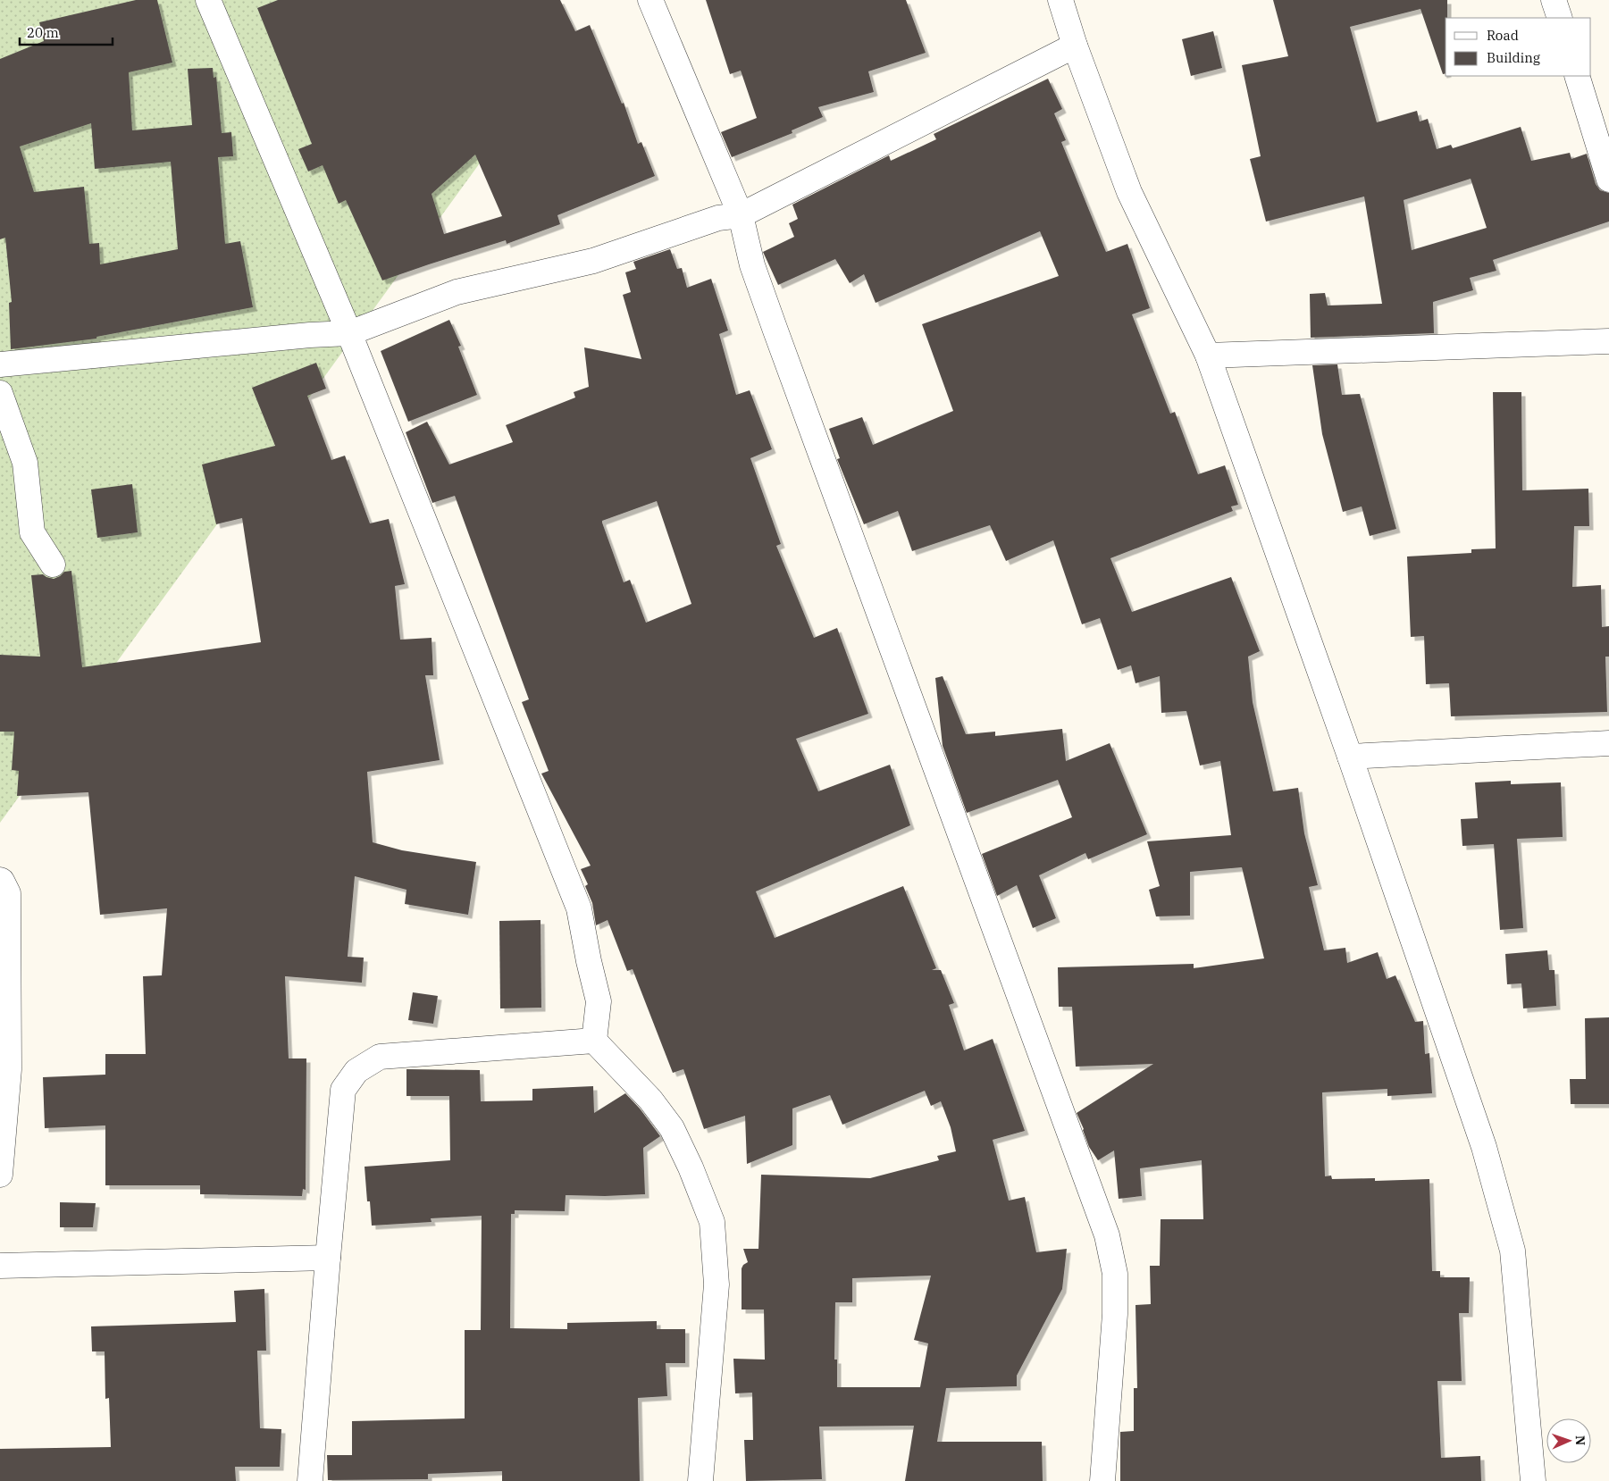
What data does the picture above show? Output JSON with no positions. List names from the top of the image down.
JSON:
{
  "legend": ["Road", "Building"],
  "scale_bar": "20 m",
  "north": "right"
}
